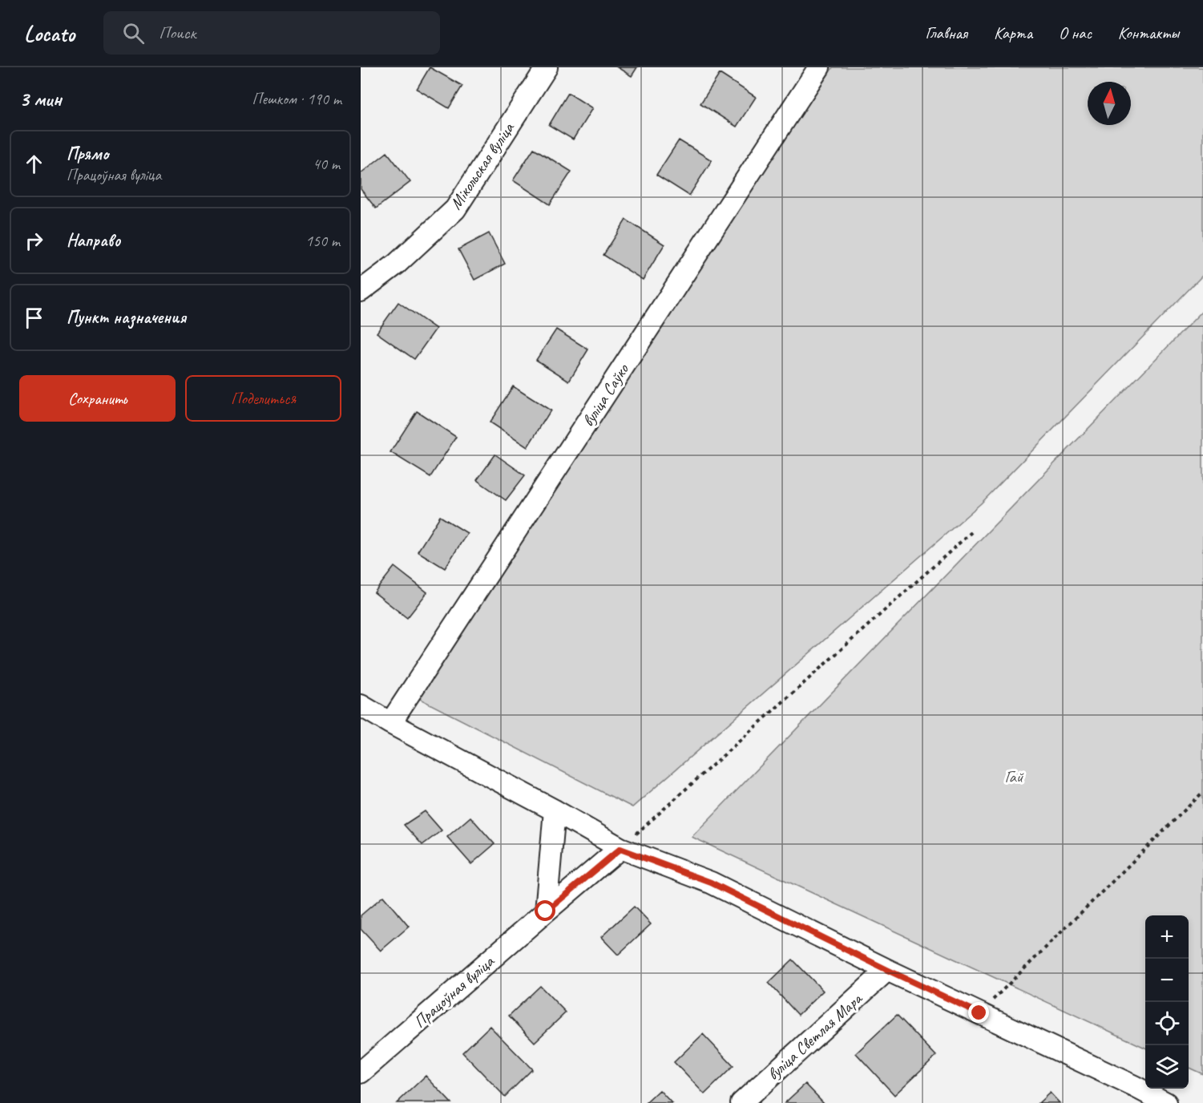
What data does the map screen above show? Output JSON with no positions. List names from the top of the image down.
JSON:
{
  "streets": {
    "street": [
      "Мікольская вуліца",
      "вуліца Саўко",
      "Працоўная вуліца",
      "вуліца Светлая Мара"
    ]
  },
  "parks": ["Гай"],
  "north": "top",
  "page": {
    "header": "Locato",
    "search": "Поиск",
    "nav": [
      "Главная",
      "Карта",
      "О нас",
      "Контакты"
    ],
    "heading": ["3 мин", "Пешком · 190 m"],
    "list": [
      ["Прямо", "Працоўная вуліца", "40 m"],
      ["Направо", "150 m"],
      "Пункт назначения"
    ],
    "buttons": ["Сохранить", "Поделиться"],
    "map_buttons": ["+", "−"]
  }
}
